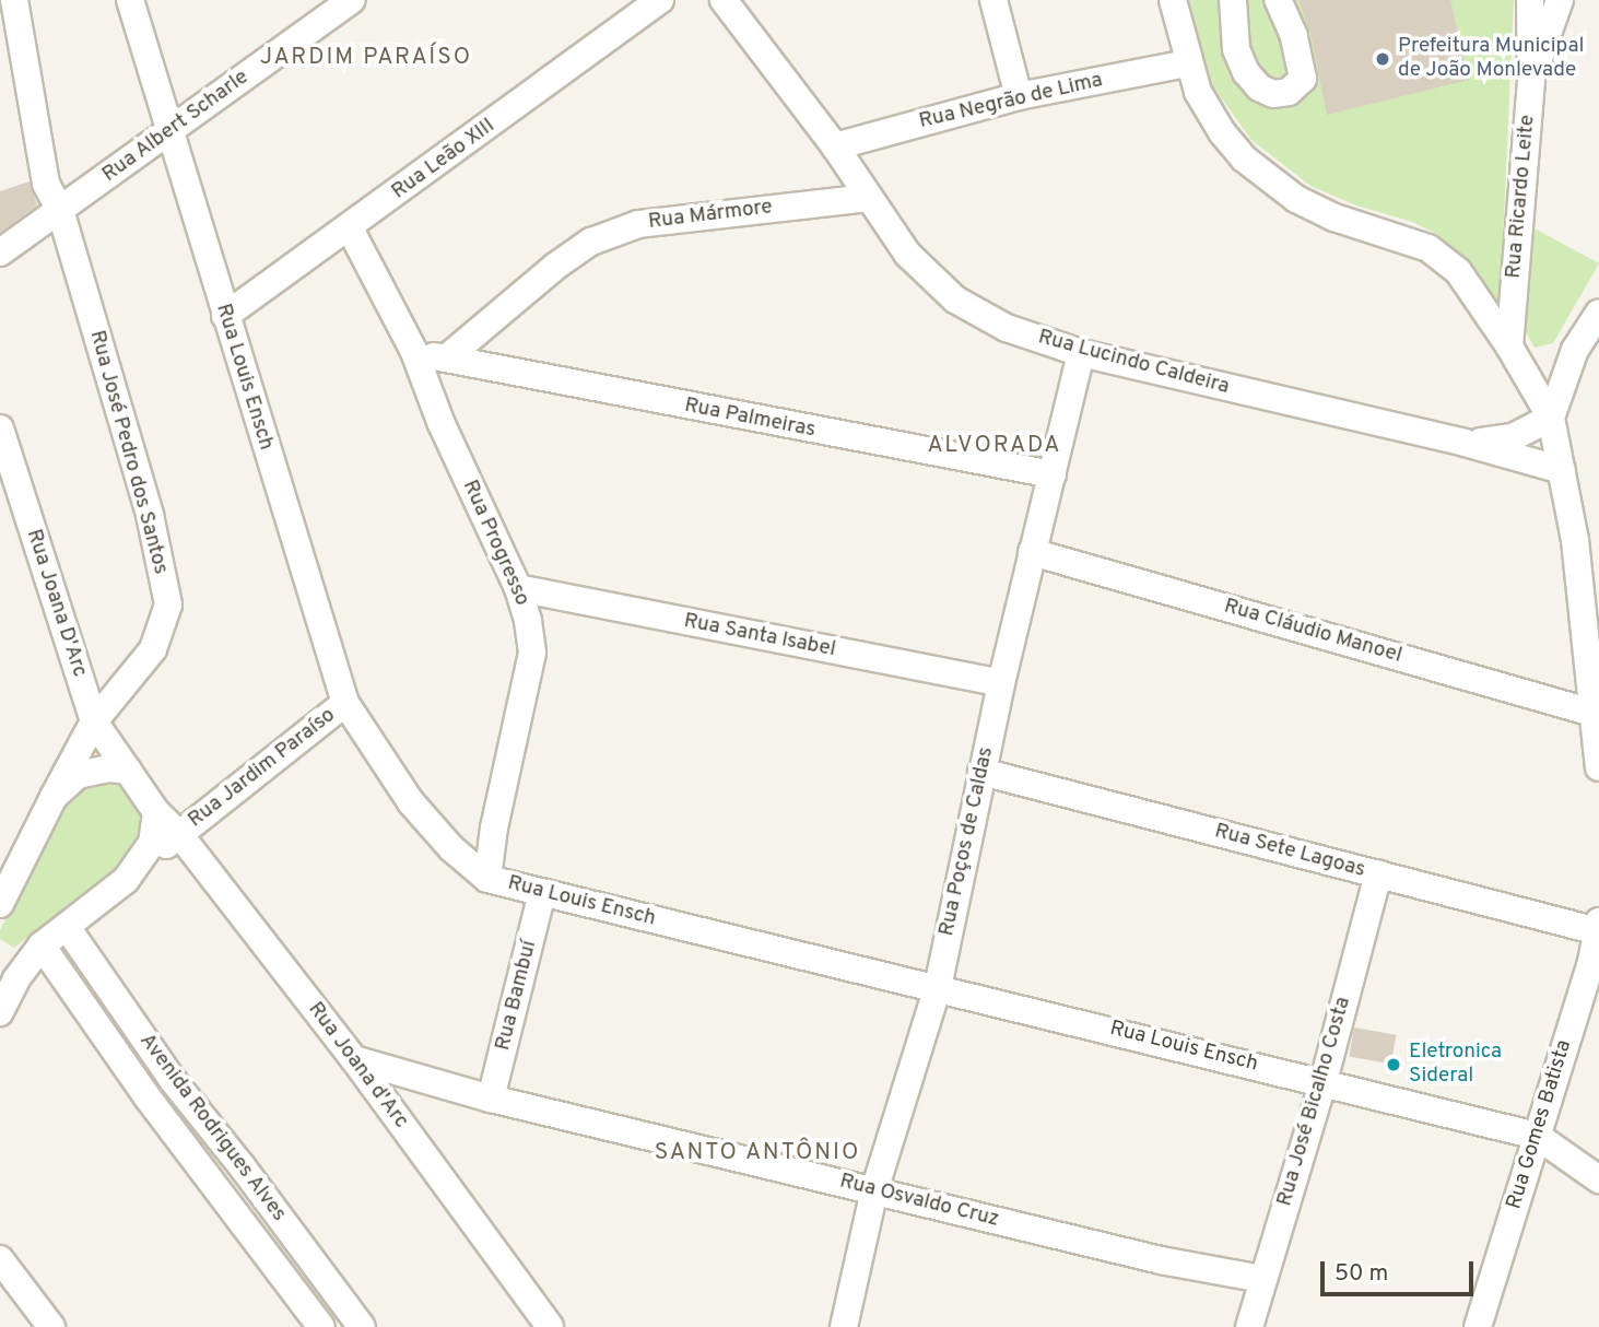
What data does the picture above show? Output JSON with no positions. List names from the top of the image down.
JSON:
{
  "streets": {
    "street": [
      "Rua Negrão de Lima",
      "Rua Albert Scharle",
      "Rua Leão XIII",
      "Rua Ricardo Leite",
      "Rua Mármore",
      "Rua Lucindo Caldeira",
      "Rua Louis Ensch",
      "Rua Palmeiras",
      "Rua José Pedro dos Santos",
      "Rua Progresso",
      "Rua Joana D'Arc",
      "Rua Cláudio Manoel",
      "Rua Santa Isabel",
      "Rua Jardim Paraíso",
      "Rua Poços de Caldas",
      "Rua Sete Lagoas",
      "Rua Bambuí",
      "Rua Joana d'Arc",
      "Rua José Bicalho Costa",
      "Rua Gomes Batista",
      "Avenida Rodrigues Alves",
      "Rua Osvaldo Cruz"
    ]
  },
  "crossings": [
    ["Rua Negrão de Lima", "Rua Lucindo Caldeira"],
    ["Rua Albert Scharle", "Rua Louis Ensch"],
    ["Rua Albert Scharle", "Rua José Pedro dos Santos"],
    ["Rua Leão XIII", "Rua Louis Ensch"],
    ["Rua Leão XIII", "Rua Progresso"],
    ["Rua Mármore", "Rua Lucindo Caldeira"],
    ["Rua Mármore", "Rua Palmeiras"],
    ["Rua Lucindo Caldeira", "Rua Poços de Caldas"],
    ["Rua Louis Ensch", "Rua Progresso"],
    ["Rua Louis Ensch", "Rua Jardim Paraíso"],
    ["Rua Louis Ensch", "Rua Poços de Caldas"],
    ["Rua Louis Ensch", "Rua Bambuí"],
    ["Rua Louis Ensch", "Rua José Bicalho Costa"],
    ["Rua Louis Ensch", "Rua Gomes Batista"],
    ["Rua Palmeiras", "Rua Poços de Caldas"],
    ["Rua José Pedro dos Santos", "Rua Joana D'Arc"],
    ["Rua Progresso", "Rua Santa Isabel"],
    ["Rua Joana D'Arc", "Rua Joana d'Arc"],
    ["Rua Cláudio Manoel", "Rua Poços de Caldas"],
    ["Rua Santa Isabel", "Rua Poços de Caldas"],
    ["Rua Jardim Paraíso", "Rua Joana d'Arc"],
    ["Rua Poços de Caldas", "Rua Sete Lagoas"],
    ["Rua Poços de Caldas", "Rua Osvaldo Cruz"],
    ["Rua Sete Lagoas", "Rua José Bicalho Costa"],
    ["Rua Sete Lagoas", "Rua Gomes Batista"],
    ["Rua Bambuí", "Rua Osvaldo Cruz"],
    ["Rua Joana d'Arc", "Rua Osvaldo Cruz"],
    ["Rua José Bicalho Costa", "Rua Osvaldo Cruz"]
  ],
  "districts": ["JARDIM PARAÍSO", "ALVORADA", "SANTO ANTÔNIO"],
  "places": ["Prefeitura Municipal de João Monlevade", "Eletronica Sideral"],
  "scale_bar": "50 m"
}
